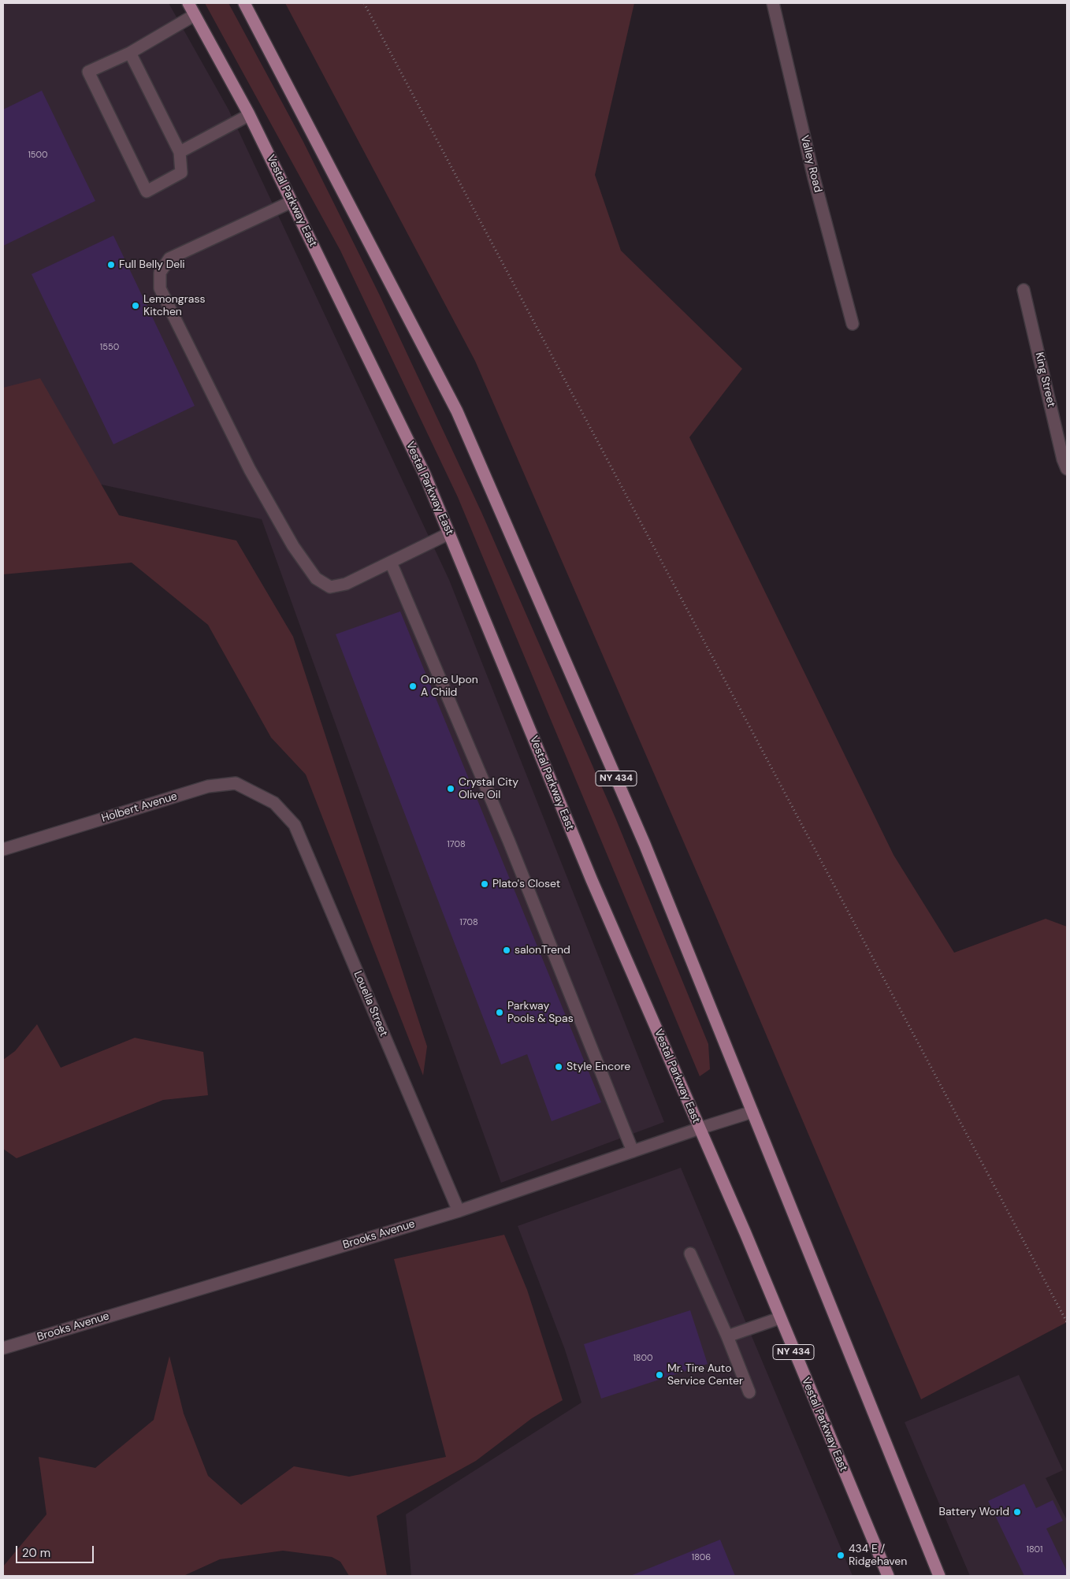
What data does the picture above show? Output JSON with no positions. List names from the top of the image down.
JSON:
{
  "streets": {
    "main road": ["Vestal Parkway East", "NY 434"],
    "street": [
      "Valley Road",
      "King Street",
      "Holbert Avenue",
      "Louella Street",
      "Brooks Avenue"
    ]
  },
  "crossings": [
    ["Vestal Parkway East", "Brooks Avenue"],
    ["NY 434", "Brooks Avenue"],
    ["Holbert Avenue", "Louella Street"],
    ["Louella Street", "Brooks Avenue"]
  ],
  "places": [
    "Full Belly Deli",
    "Lemongrass Kitchen",
    "Once Upon A Child",
    "Crystal City Olive Oil",
    "Plato's Closet",
    "salonTrend",
    "Parkway Pools & Spas",
    "Style Encore",
    "Mr. Tire Auto Service Center",
    "Battery World",
    "434 E / Ridgehaven"
  ],
  "house_numbers": [
    "1500",
    "1550",
    "1708",
    "1708",
    "1800",
    "1801",
    "1806"
  ],
  "scale_bar": "20 m"
}
